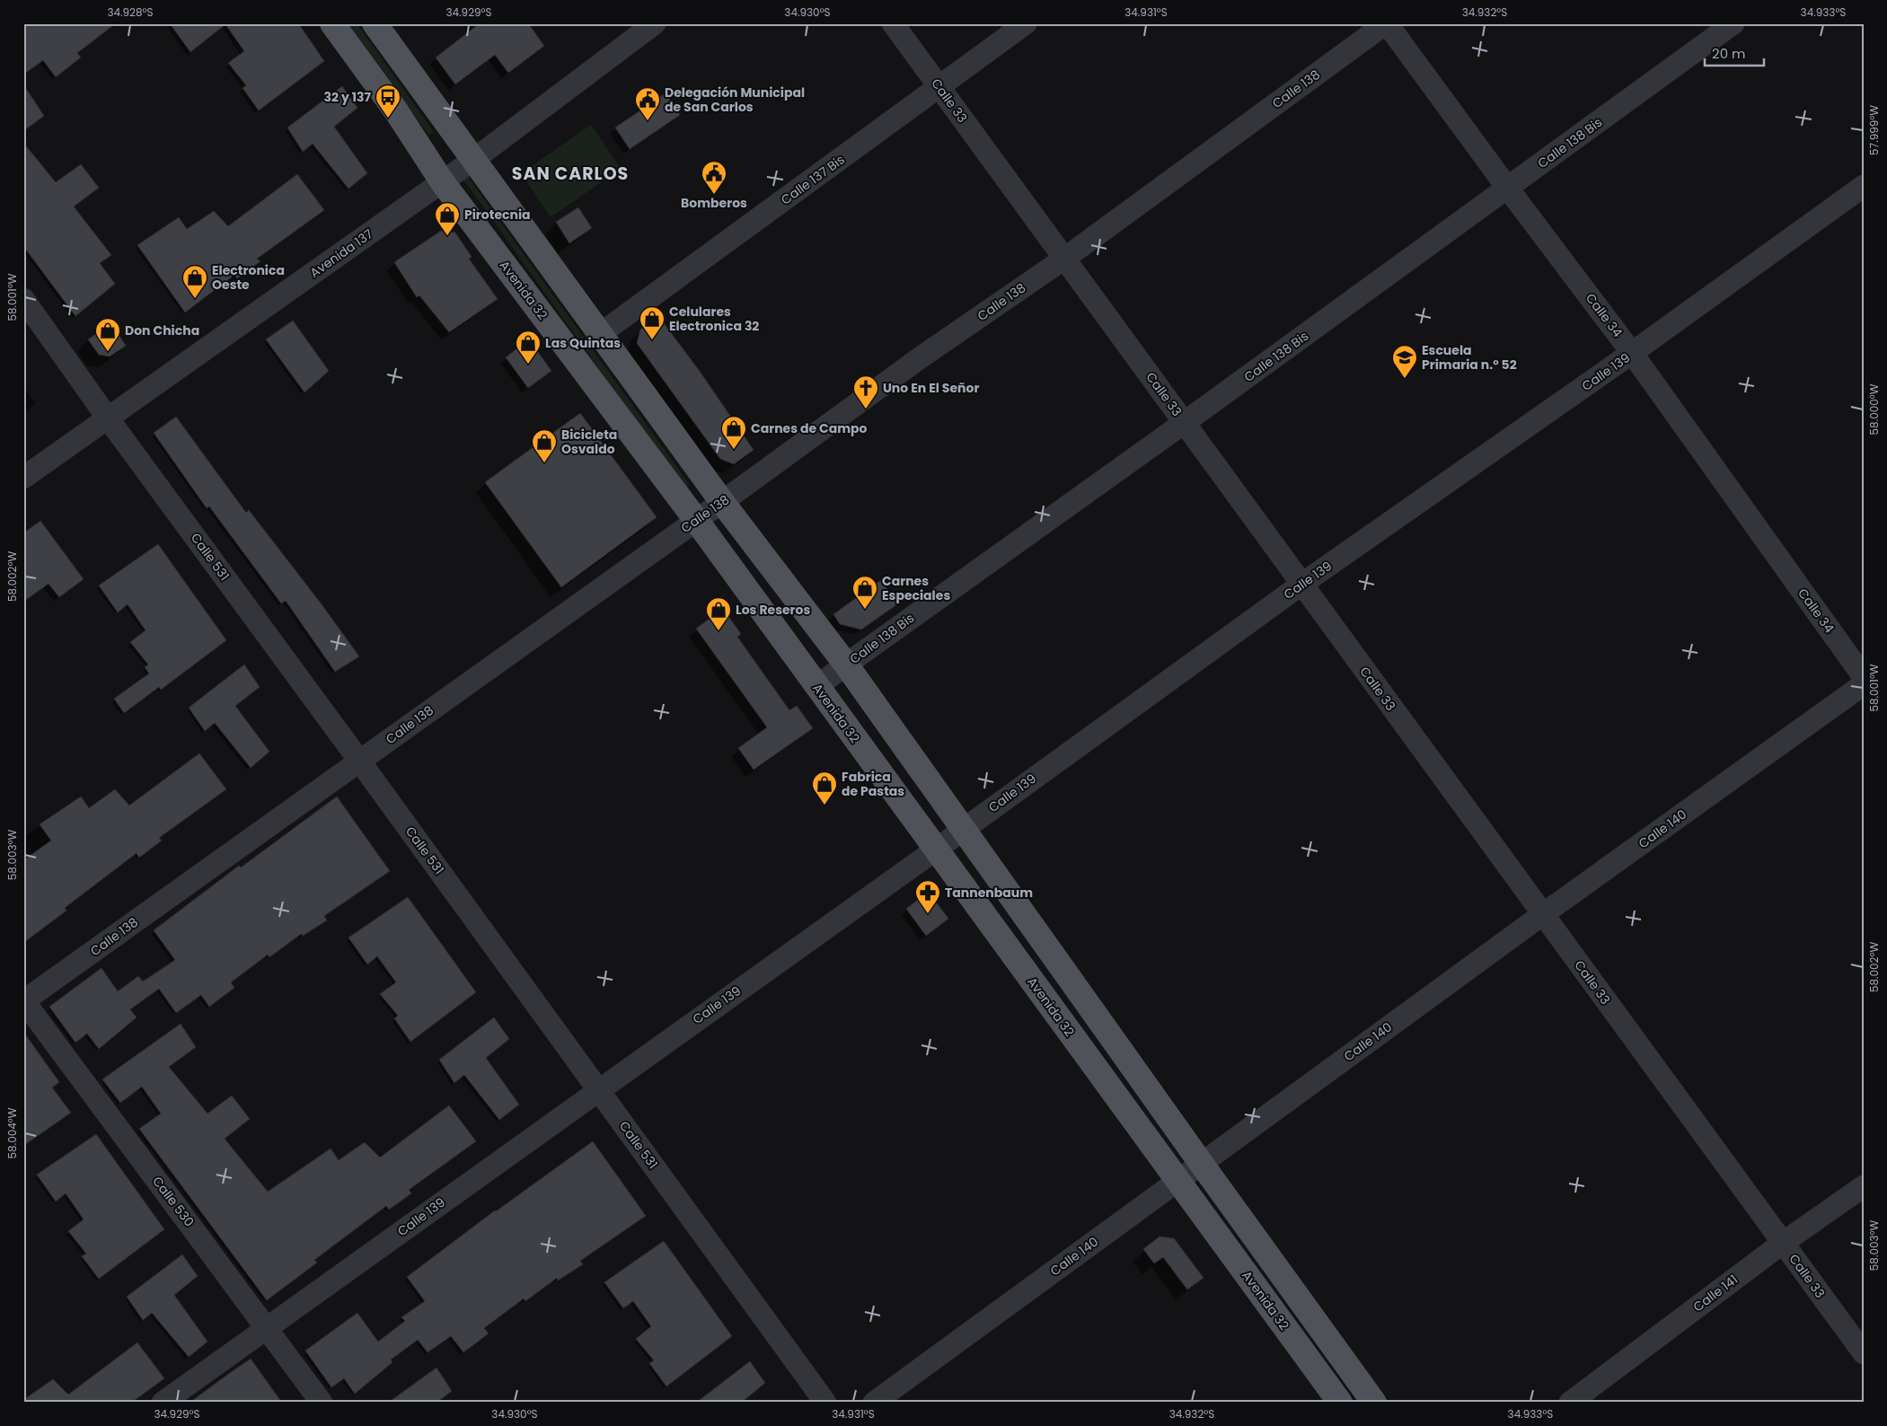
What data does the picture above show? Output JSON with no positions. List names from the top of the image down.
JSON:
{
  "streets": {
    "main road": ["Avenida 32"],
    "street": [
      "Calle 138",
      "Calle 33",
      "Calle 138 Bis",
      "Calle 137 Bis",
      "Avenida 137",
      "Calle 34",
      "Calle 139",
      "Calle 531",
      "Calle 140",
      "Calle 530",
      "Calle 141"
    ]
  },
  "crossings": [
    ["Calle 138", "Calle 33"],
    ["Calle 138", "Avenida 32"],
    ["Calle 138", "Calle 34"],
    ["Calle 138", "Calle 531"],
    ["Calle 138", "Calle 530"],
    ["Calle 33", "Calle 138 Bis"],
    ["Calle 33", "Calle 137 Bis"],
    ["Calle 33", "Calle 139"],
    ["Calle 33", "Calle 140"],
    ["Calle 33", "Calle 141"],
    ["Calle 138 Bis", "Avenida 32"],
    ["Calle 138 Bis", "Calle 34"],
    ["Avenida 137", "Avenida 32"],
    ["Avenida 137", "Calle 531"],
    ["Avenida 32", "Calle 139"],
    ["Avenida 32", "Calle 140"],
    ["Calle 34", "Calle 139"],
    ["Calle 139", "Calle 531"],
    ["Calle 139", "Calle 530"]
  ],
  "districts": ["SAN CARLOS"],
  "places": {
    "bus stop": ["32 y 137"],
    "public building": ["Delegación Municipal de San Carlos", "Bomberos"],
    "shop": [
      "Pirotecnia",
      "Electronica Oeste",
      "Celulares Electronica 32",
      "Don Chicha",
      "Las Quintas",
      "Carnes de Campo",
      "Bicicleta Osvaldo",
      "Carnes Especiales",
      "Los Reseros",
      "Fabrica de Pastas"
    ],
    "school or university": ["Escuela Primaria n.° 52"],
    "church": ["Uno En El Señor"],
    "pharmacy": ["Tannenbaum"]
  },
  "scale_bar": "20 m",
  "coordinates": [
    "34.928°S",
    "34.929°S",
    "34.930°S",
    "34.931°S",
    "34.932°S",
    "34.933°S",
    "57.999°W",
    "58.001°W",
    "58.000°W",
    "58.002°W",
    "58.003°W",
    "58.004°W"
  ]
}
